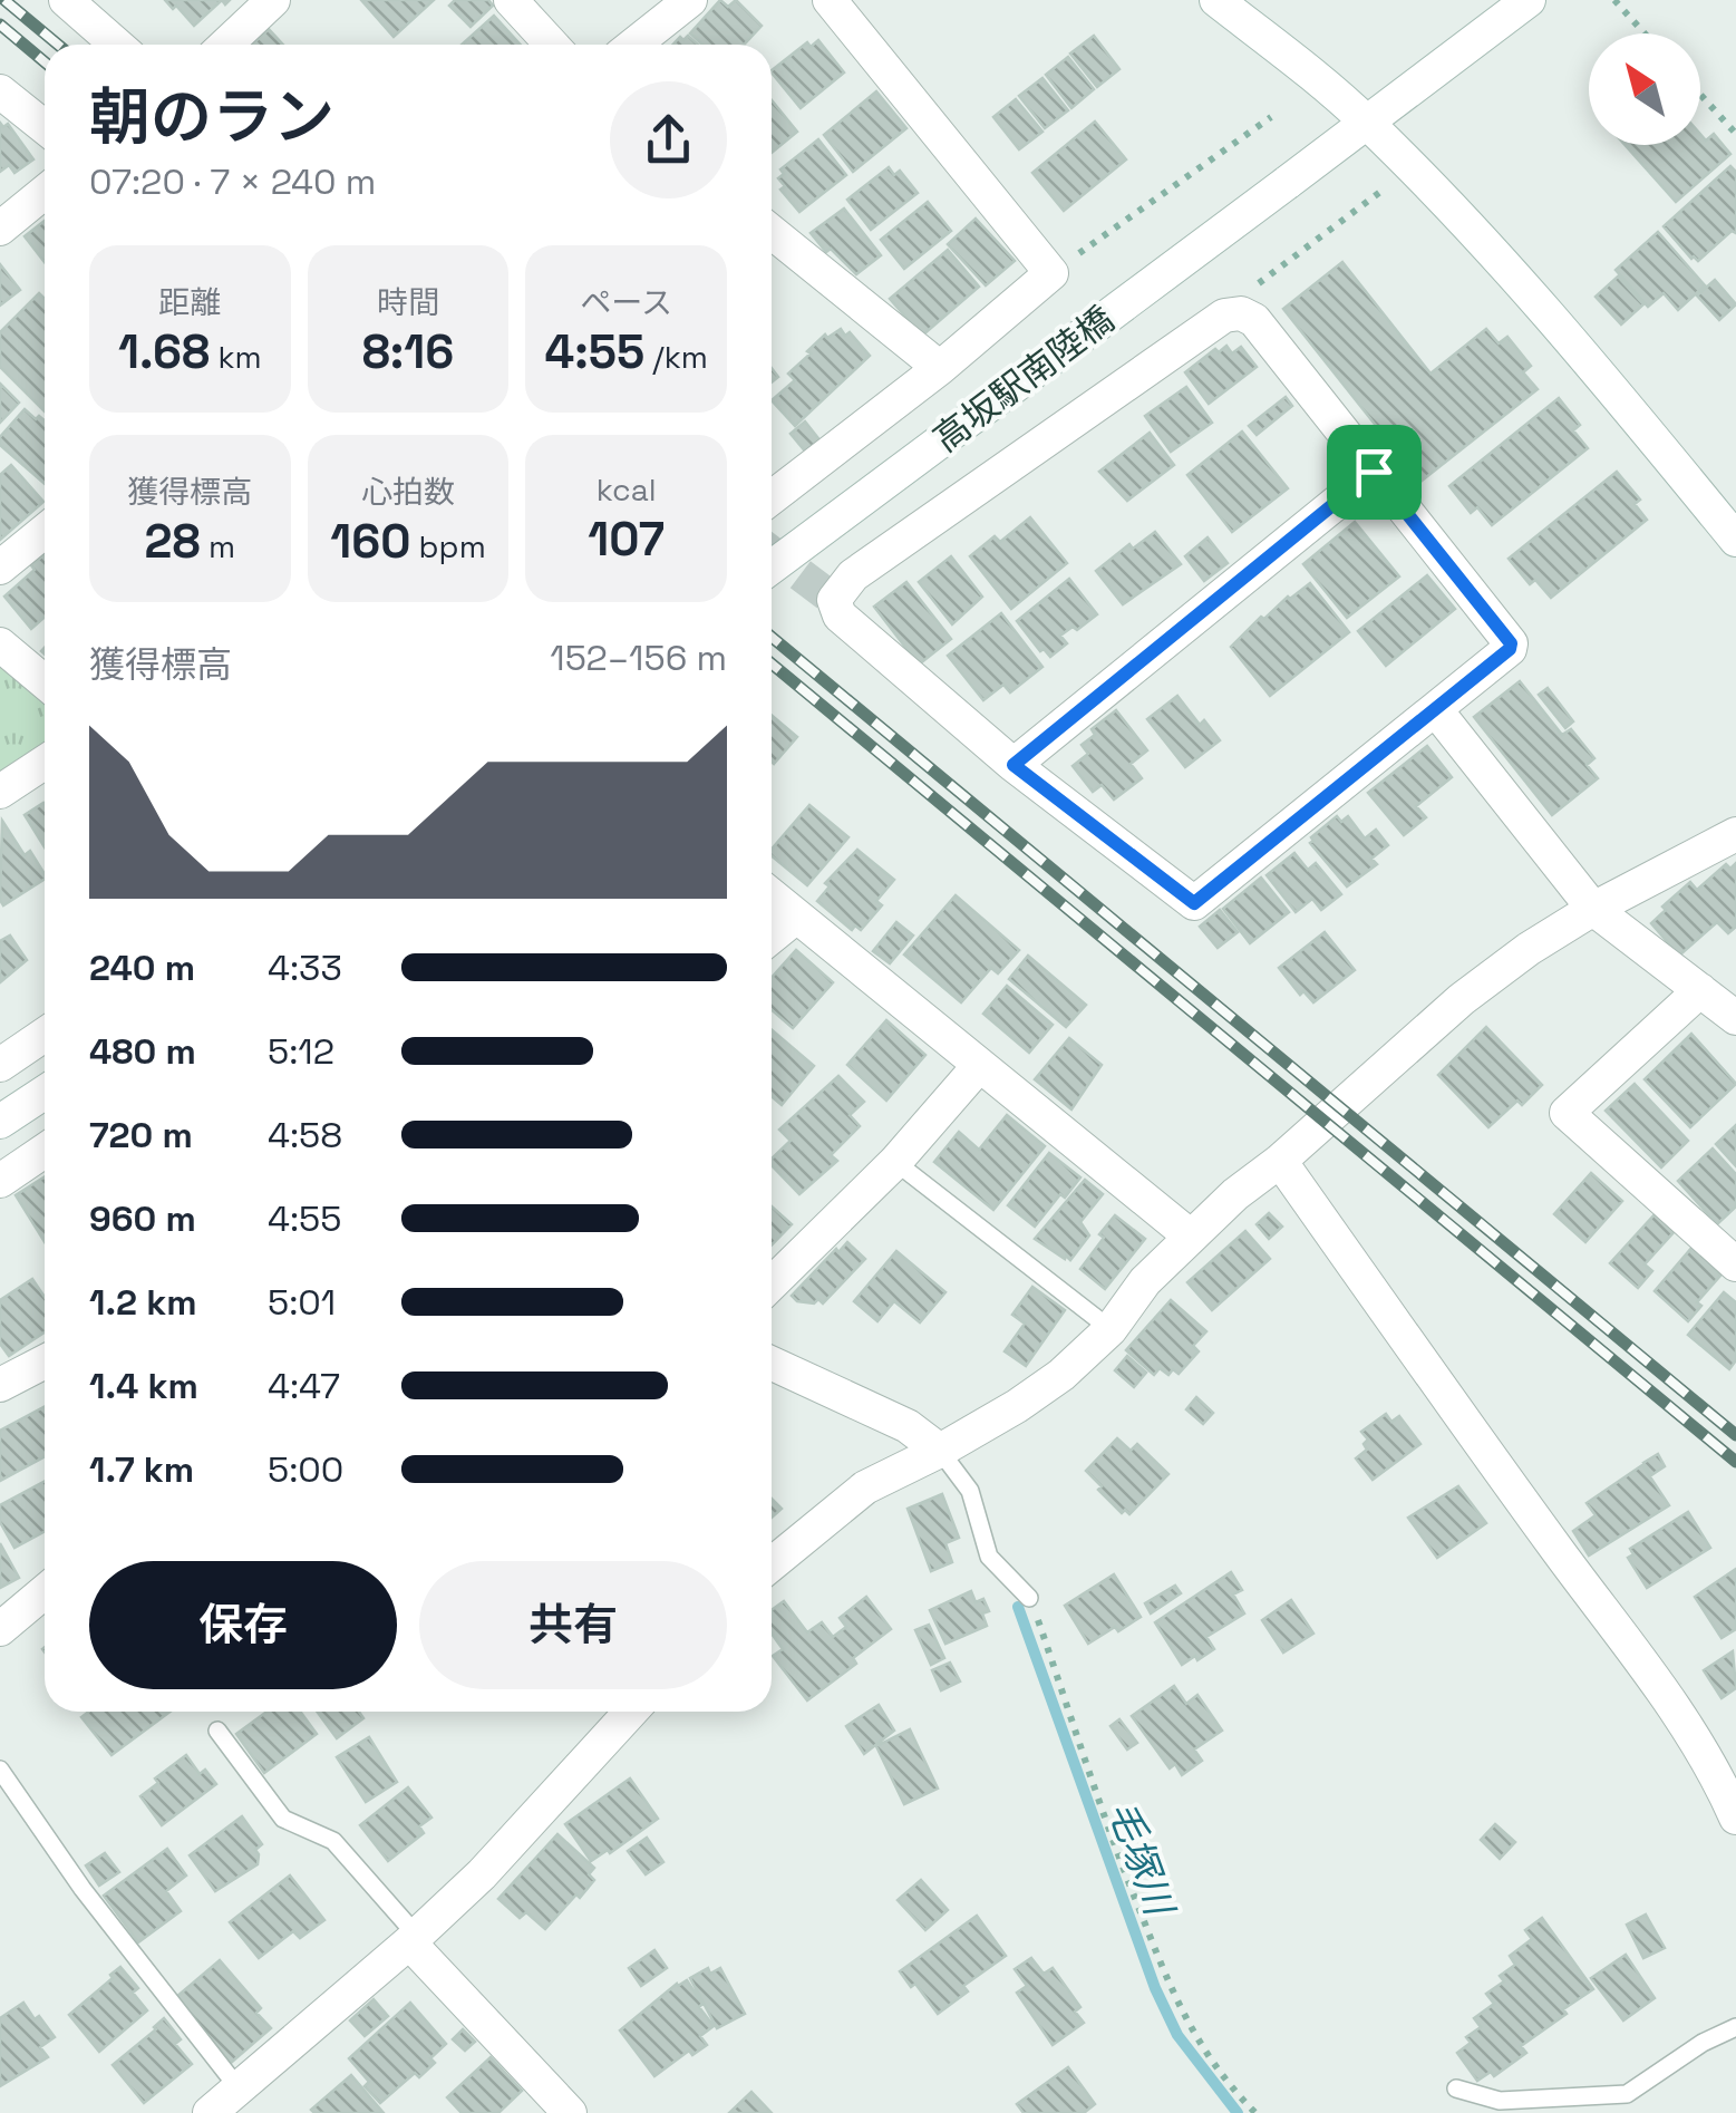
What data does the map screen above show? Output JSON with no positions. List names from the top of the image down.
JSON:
{
  "streets": {
    "street": ["高坂駅南陸橋"]
  },
  "water": ["毛塚川"],
  "north": "top left",
  "page": {
    "heading": ["朝のラン", "07:20 · 7 × 240 m"],
    "stats": [
      ["距離", "1.68 km"],
      ["時間", "8:16"],
      ["ペース", "4:55 /km"],
      ["獲得標高", "28 m"],
      ["心拍数", "160 bpm"],
      ["kcal", "107"]
    ],
    "chart": ["獲得標高", "152–156 m"],
    "list": [
      {
        "name": "240 m",
        "note": "4:33"
      },
      {
        "name": "480 m",
        "note": "5:12"
      },
      {
        "name": "720 m",
        "note": "4:58"
      },
      {
        "name": "960 m",
        "note": "4:55"
      },
      {
        "name": "1.2 km",
        "note": "5:01"
      },
      {
        "name": "1.4 km",
        "note": "4:47"
      },
      {
        "name": "1.7 km",
        "note": "5:00"
      }
    ],
    "buttons": ["保存", "共有"]
  }
}
